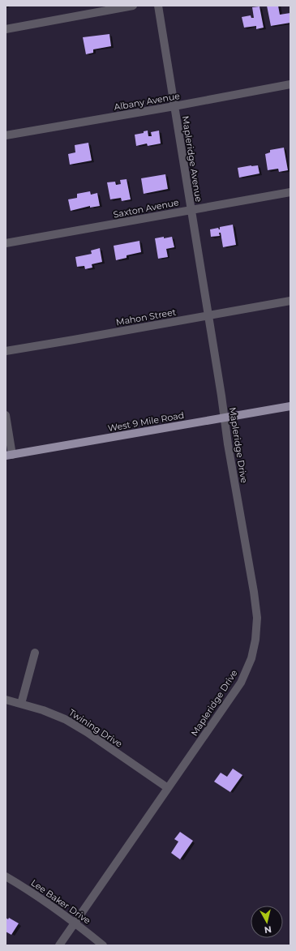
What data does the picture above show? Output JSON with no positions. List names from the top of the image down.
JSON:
{
  "streets": {
    "main road": ["West 9 Mile Road"],
    "street": [
      "Albany Avenue",
      "Mapleridge Avenue",
      "Saxton Avenue",
      "Mahon Street",
      "Mapleridge Drive",
      "Twining Drive",
      "Lee Baker Drive"
    ]
  },
  "crossings": [
    ["Albany Avenue", "Mapleridge Avenue"],
    ["Mapleridge Avenue", "Saxton Avenue"],
    ["Mapleridge Avenue", "Mahon Street"],
    ["Mapleridge Avenue", "Mapleridge Drive"],
    ["Mahon Street", "Mapleridge Drive"],
    ["West 9 Mile Road", "Mapleridge Drive"],
    ["Mapleridge Drive", "Twining Drive"],
    ["Mapleridge Drive", "Lee Baker Drive"]
  ],
  "north": "bottom"
}
